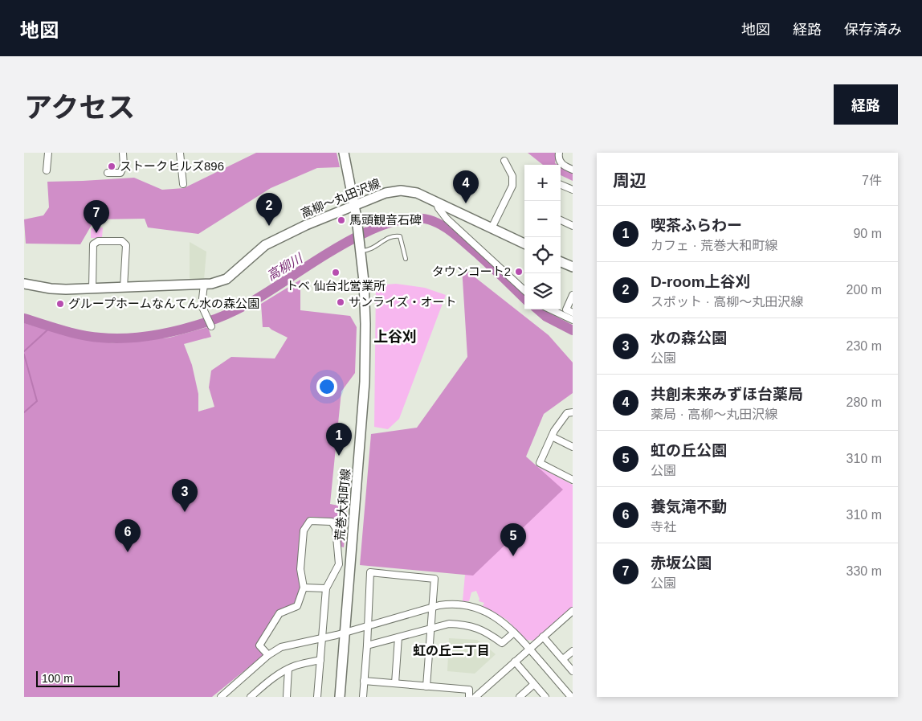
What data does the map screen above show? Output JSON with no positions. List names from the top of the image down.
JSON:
{
  "streets": {
    "street": ["高柳～丸田沢線", "荒巻大和町線"]
  },
  "crossings": [
    ["高柳～丸田沢線", "荒巻大和町線"]
  ],
  "districts": ["上谷刈", "虹の丘二丁目"],
  "water": ["高柳川"],
  "places": [
    "ストークヒルズ896",
    "馬頭観音石碑",
    "タウンコート2",
    "トベ 仙台北営業所",
    "サンライズ・オート",
    "グループホームなんてん水の森公園"
  ],
  "scale_bar": "100 m",
  "page": {
    "header": "地図",
    "nav": ["地図", "経路", "保存済み"],
    "title": "アクセス",
    "buttons": "経路",
    "heading": ["周辺", "7件"],
    "map_buttons": ["+", "−"],
    "pins": [
      "4",
      "2",
      "7",
      "1",
      "3",
      "6",
      "5"
    ],
    "list": [
      {
        "mark": "1",
        "name": "喫茶ふらわー",
        "note": "カフェ · 荒巻大和町線",
        "value": "90 m"
      },
      {
        "mark": "2",
        "name": "D-room上谷刈",
        "note": "スポット · 高柳～丸田沢線",
        "value": "200 m"
      },
      {
        "mark": "3",
        "name": "水の森公園",
        "note": "公園",
        "value": "230 m"
      },
      {
        "mark": "4",
        "name": "共創未来みずほ台薬局",
        "note": "薬局 · 高柳～丸田沢線",
        "value": "280 m"
      },
      {
        "mark": "5",
        "name": "虹の丘公園",
        "note": "公園",
        "value": "310 m"
      },
      {
        "mark": "6",
        "name": "養気滝不動",
        "note": "寺社",
        "value": "310 m"
      },
      {
        "mark": "7",
        "name": "赤坂公園",
        "note": "公園",
        "value": "330 m"
      }
    ],
    "scale": "100 m"
  }
}
